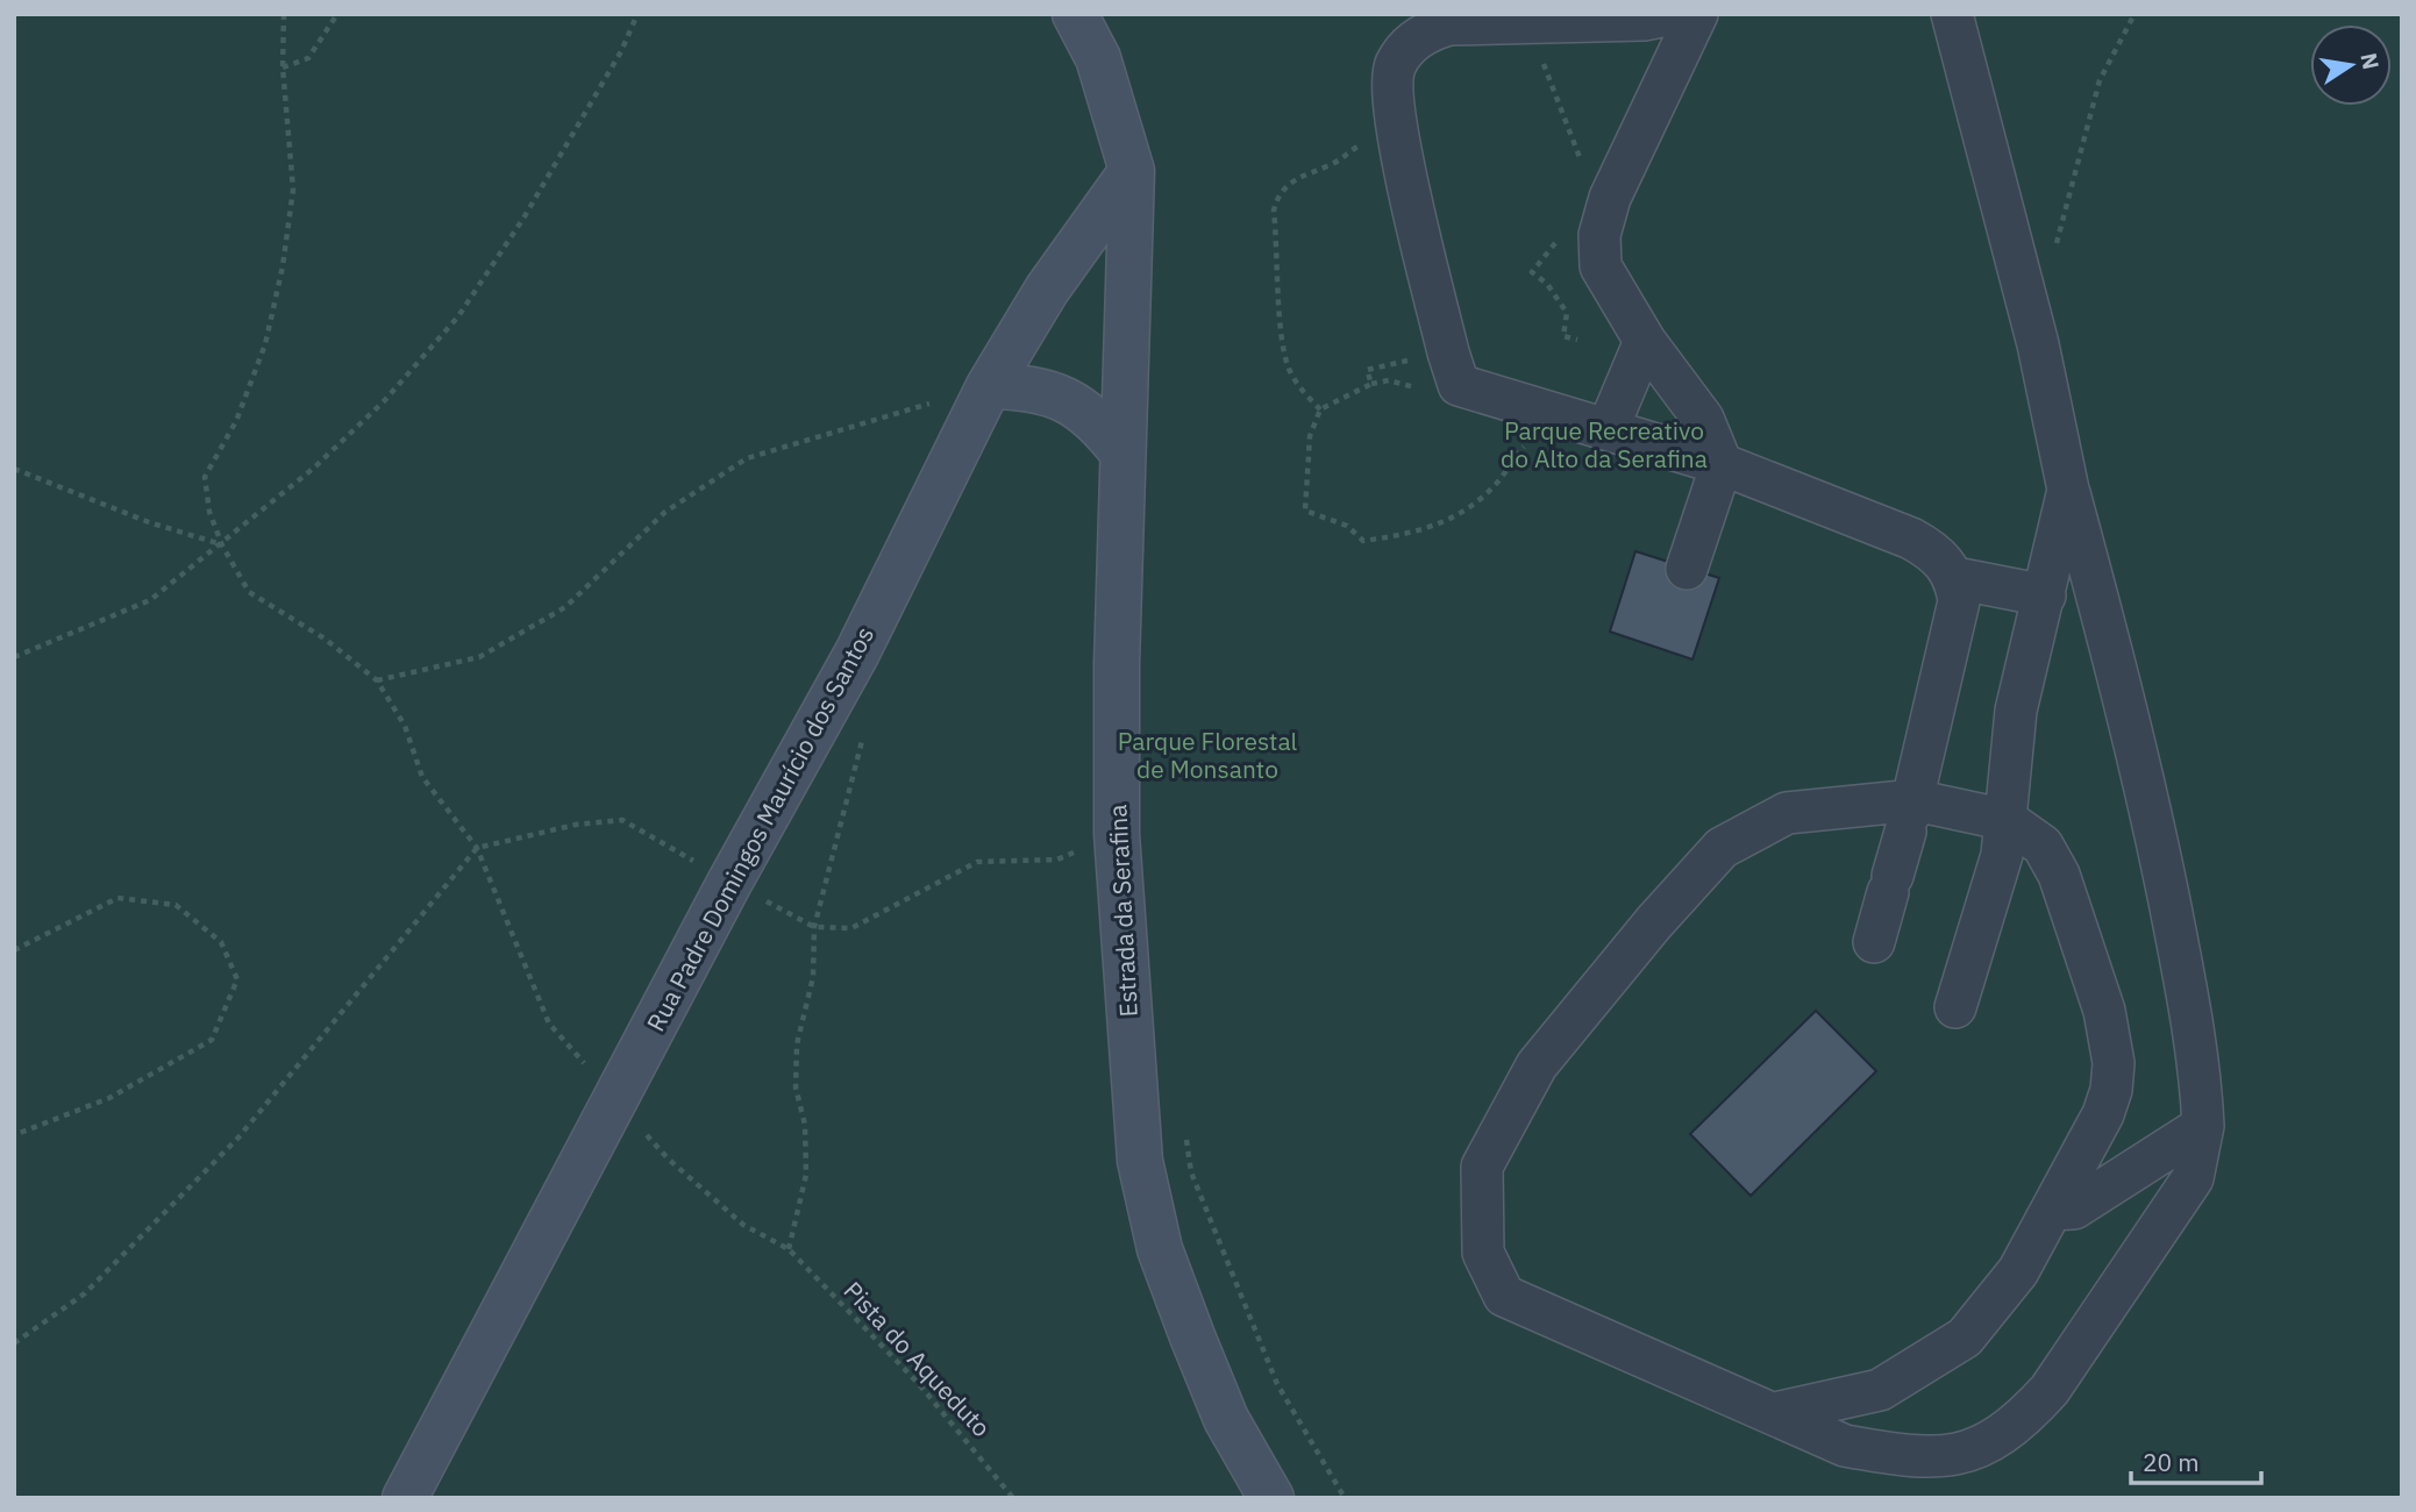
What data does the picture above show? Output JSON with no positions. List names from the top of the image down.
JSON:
{
  "streets": {
    "street": ["Rua Padre Domingos Maurício dos Santos", "Estrada da Serafina"],
    "path": ["Pista do Aqueduto"]
  },
  "crossings": [
    ["Rua Padre Domingos Maurício dos Santos", "Estrada da Serafina"],
    ["Rua Padre Domingos Maurício dos Santos", "Pista do Aqueduto"]
  ],
  "parks": ["Parque Recreativo do Alto da Serafina", "Parque Florestal de Monsanto"],
  "scale_bar": "20 m",
  "north": "right"
}
